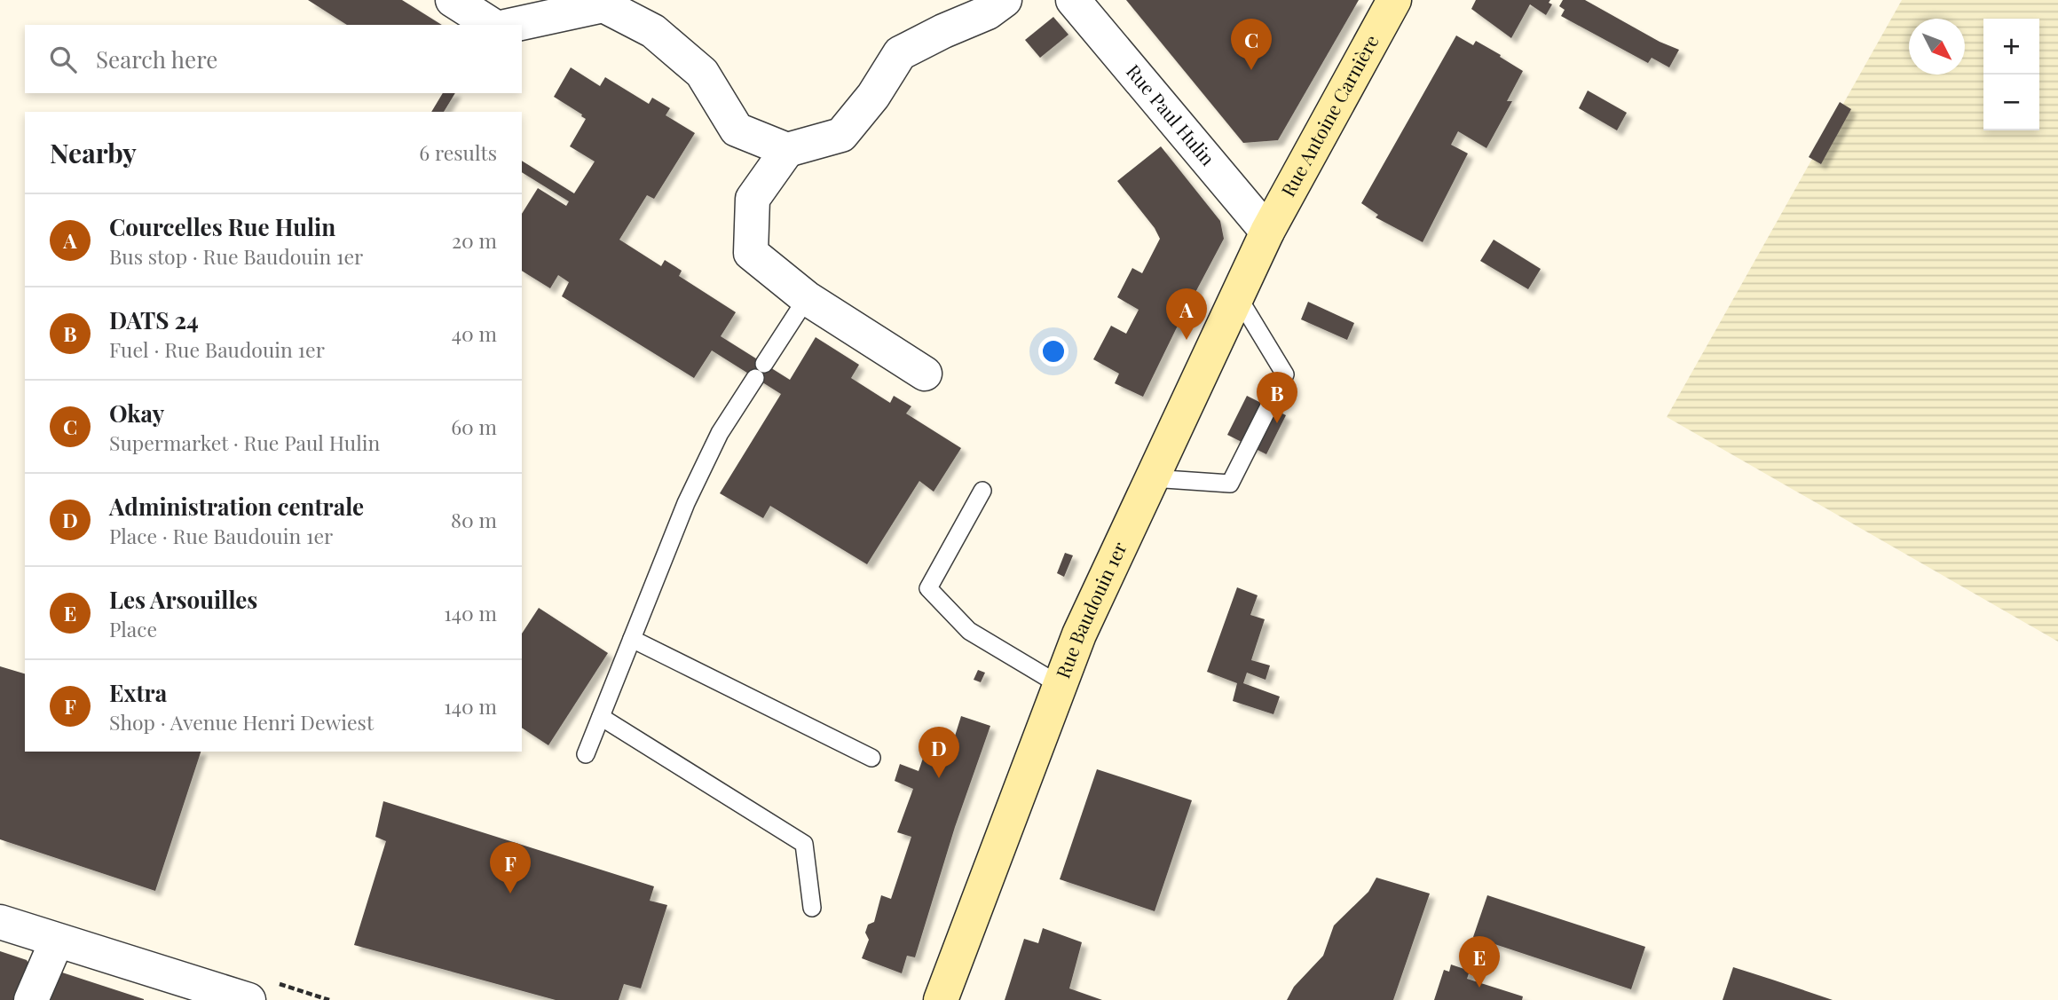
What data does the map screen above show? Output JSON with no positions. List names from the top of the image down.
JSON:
{
  "streets": {
    "main road": ["Rue Antoine Carnière", "Rue Baudouin 1er"],
    "street": ["Rue Paul Hulin"]
  },
  "crossings": [
    ["Rue Paul Hulin", "Rue Antoine Carnière"],
    ["Rue Paul Hulin", "Rue Baudouin 1er"],
    ["Rue Antoine Carnière", "Rue Baudouin 1er"]
  ],
  "north": "bottom right",
  "page": {
    "map_buttons": ["+", "−"],
    "pins": [
      "C",
      "A",
      "B",
      "D",
      "F",
      "E"
    ],
    "search": "Search here",
    "heading": ["Nearby", "6 results"],
    "list": [
      {
        "mark": "A",
        "name": "Courcelles Rue Hulin",
        "note": "Bus stop · Rue Baudouin 1er",
        "value": "20 m"
      },
      {
        "mark": "B",
        "name": "DATS 24",
        "note": "Fuel · Rue Baudouin 1er",
        "value": "40 m"
      },
      {
        "mark": "C",
        "name": "Okay",
        "note": "Supermarket · Rue Paul Hulin",
        "value": "60 m"
      },
      {
        "mark": "D",
        "name": "Administration centrale",
        "note": "Place · Rue Baudouin 1er",
        "value": "80 m"
      },
      {
        "mark": "E",
        "name": "Les Arsouilles",
        "note": "Place",
        "value": "140 m"
      },
      {
        "mark": "F",
        "name": "Extra",
        "note": "Shop · Avenue Henri Dewiest",
        "value": "140 m"
      }
    ]
  }
}
